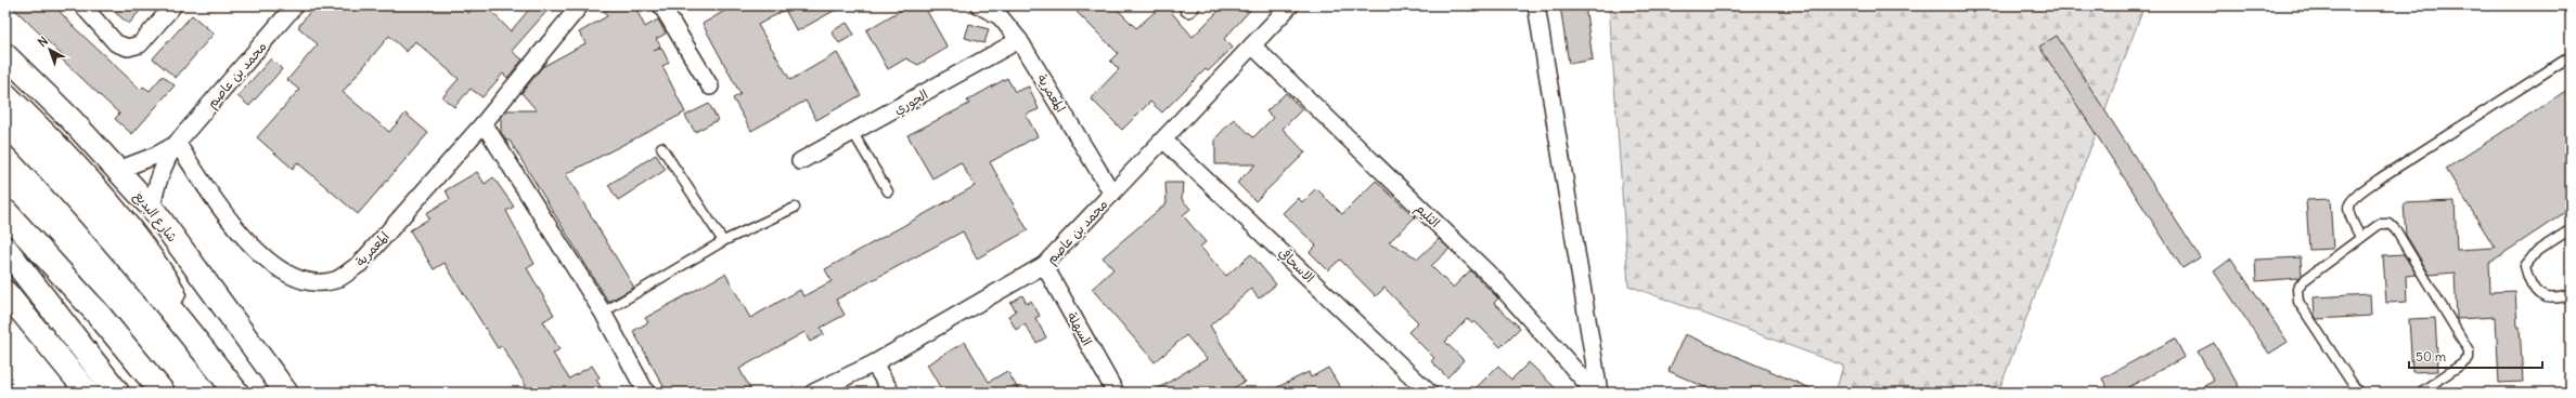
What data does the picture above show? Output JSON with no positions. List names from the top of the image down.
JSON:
{
  "streets": {
    "main road": ["شارع البديع"],
    "street": [
      "محمد بن عاصم",
      "المعمرية",
      "الجوري",
      "الثليم",
      "الاسحاقي",
      "السهلة"
    ]
  },
  "crossings": [
    ["محمد بن عاصم", "المعمرية"],
    ["محمد بن عاصم", "الثليم"],
    ["محمد بن عاصم", "شارع البديع"],
    ["محمد بن عاصم", "الاسحاقي"],
    ["محمد بن عاصم", "السهلة"],
    ["المعمرية", "الجوري"]
  ],
  "scale_bar": "50 m",
  "north": "top left"
}
